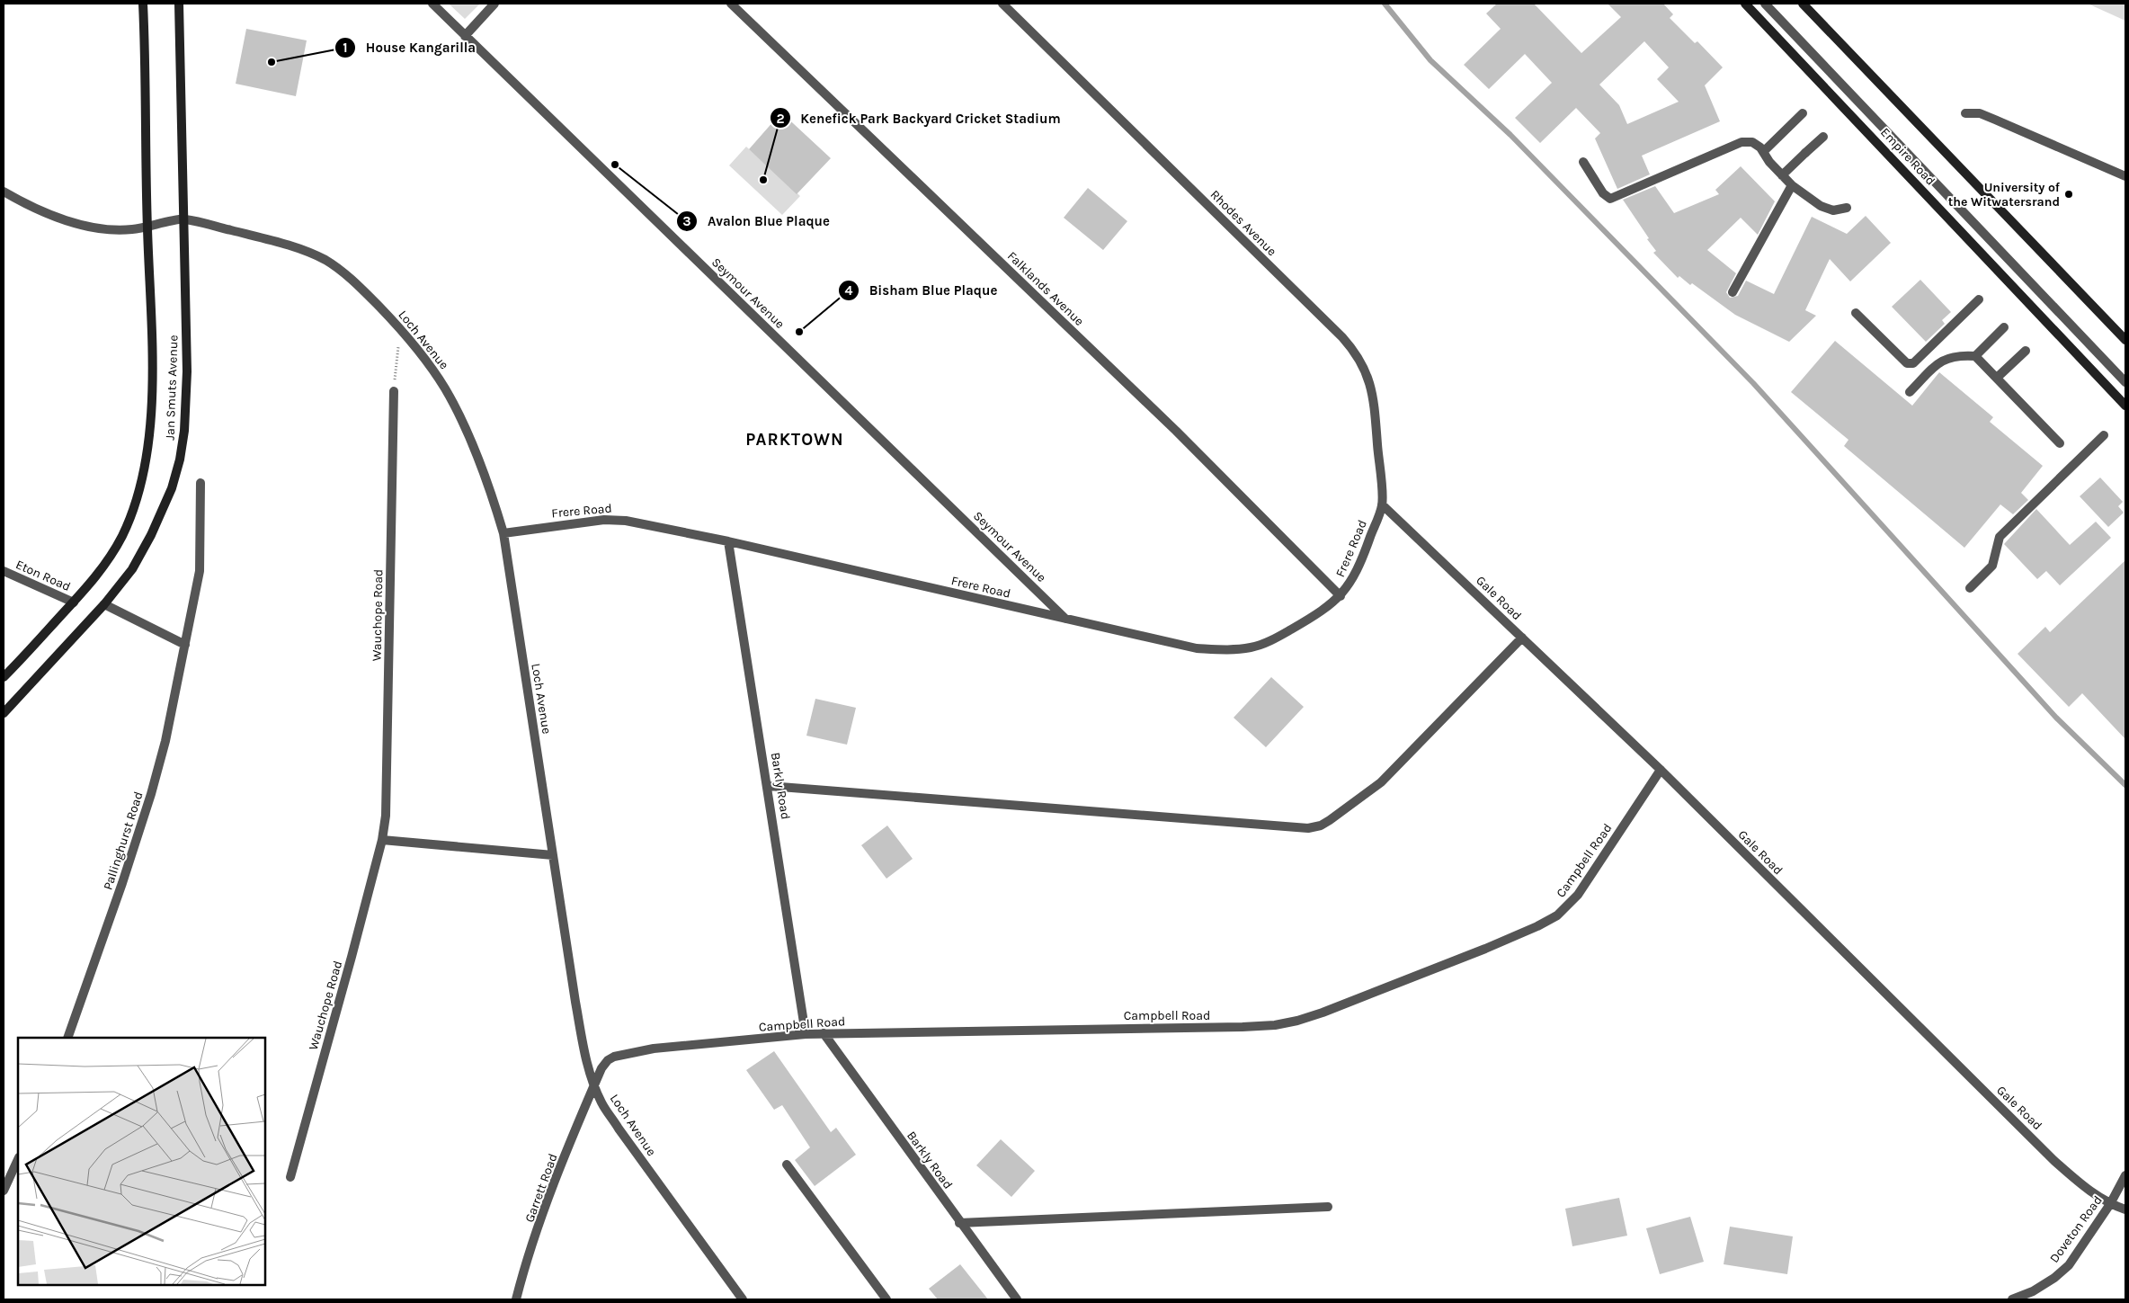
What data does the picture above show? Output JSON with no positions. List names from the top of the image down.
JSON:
{
  "streets": {
    "main road": ["Empire Road", "Jan Smuts Avenue"],
    "street": [
      "Rhodes Avenue",
      "Falklands Avenue",
      "Seymour Avenue",
      "Loch Avenue",
      "Frere Road",
      "Eton Road",
      "Gale Road",
      "Wauchope Road",
      "Barkly Road",
      "Pallinghurst Road",
      "Campbell Road",
      "Garrett Road",
      "Doveton Road"
    ]
  },
  "crossings": [
    ["Rhodes Avenue", "Frere Road"],
    ["Rhodes Avenue", "Gale Road"],
    ["Falklands Avenue", "Frere Road"],
    ["Seymour Avenue", "Frere Road"],
    ["Loch Avenue", "Jan Smuts Avenue"],
    ["Loch Avenue", "Frere Road"],
    ["Loch Avenue", "Campbell Road"],
    ["Loch Avenue", "Garrett Road"],
    ["Jan Smuts Avenue", "Eton Road"],
    ["Frere Road", "Gale Road"],
    ["Frere Road", "Barkly Road"],
    ["Gale Road", "Campbell Road"],
    ["Gale Road", "Doveton Road"],
    ["Barkly Road", "Campbell Road"],
    ["Campbell Road", "Garrett Road"]
  ],
  "districts": ["PARKTOWN"],
  "places": [
    "House Kangarilla",
    "Avalon Blue Plaque",
    "Kenefick Park Backyard Cricket Stadium",
    "University of the Witwatersrand",
    "Bisham Blue Plaque"
  ]
}
